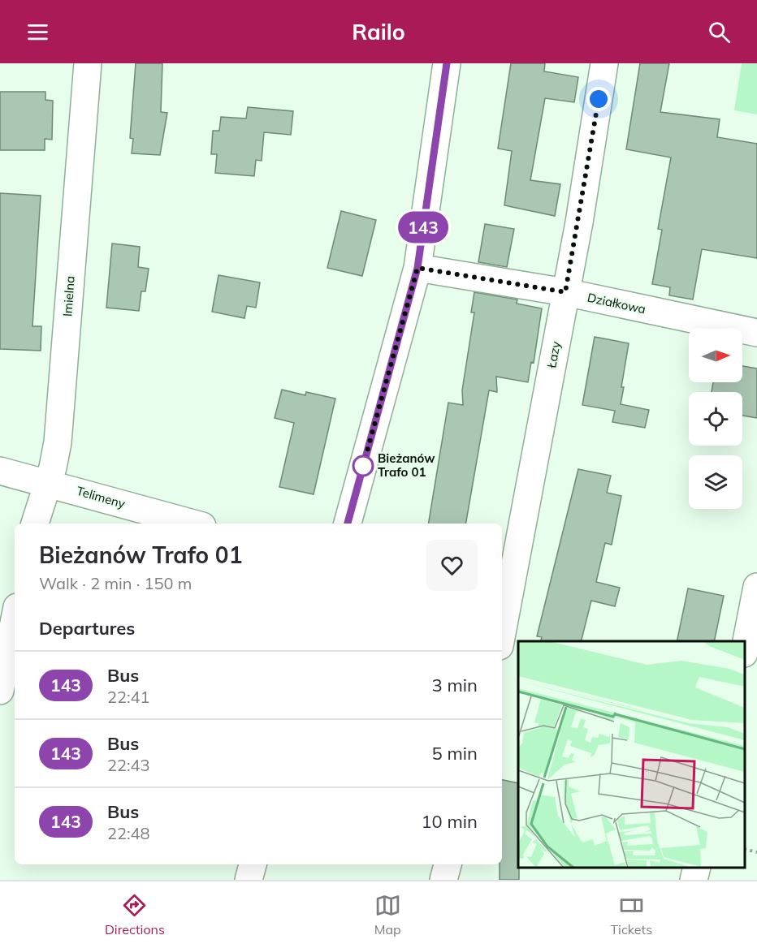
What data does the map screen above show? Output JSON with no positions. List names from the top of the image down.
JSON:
{
  "streets": {
    "street": [
      "Imielna",
      "Działkowa",
      "Łazy",
      "Telimeny"
    ]
  },
  "crossings": [
    ["Imielna", "Telimeny"],
    ["Działkowa", "Łazy"]
  ],
  "places": ["Bieżanów Trafo 01"],
  "lines": ["bus line 143"],
  "north": "right",
  "page": {
    "header": "Railo",
    "on_map": "143",
    "heading": [
      ["Bieżanów Trafo 01", "Walk · 2 min · 150 m"],
      "Departures"
    ],
    "list": [
      {
        "mark": "143",
        "name": "Bus",
        "note": "22:41",
        "value": "3 min"
      },
      {
        "mark": "143",
        "name": "Bus",
        "note": "22:43",
        "value": "5 min"
      },
      {
        "mark": "143",
        "name": "Bus",
        "note": "22:48",
        "value": "10 min"
      }
    ],
    "tabs": ["Directions", "Map", "Tickets"]
  }
}
